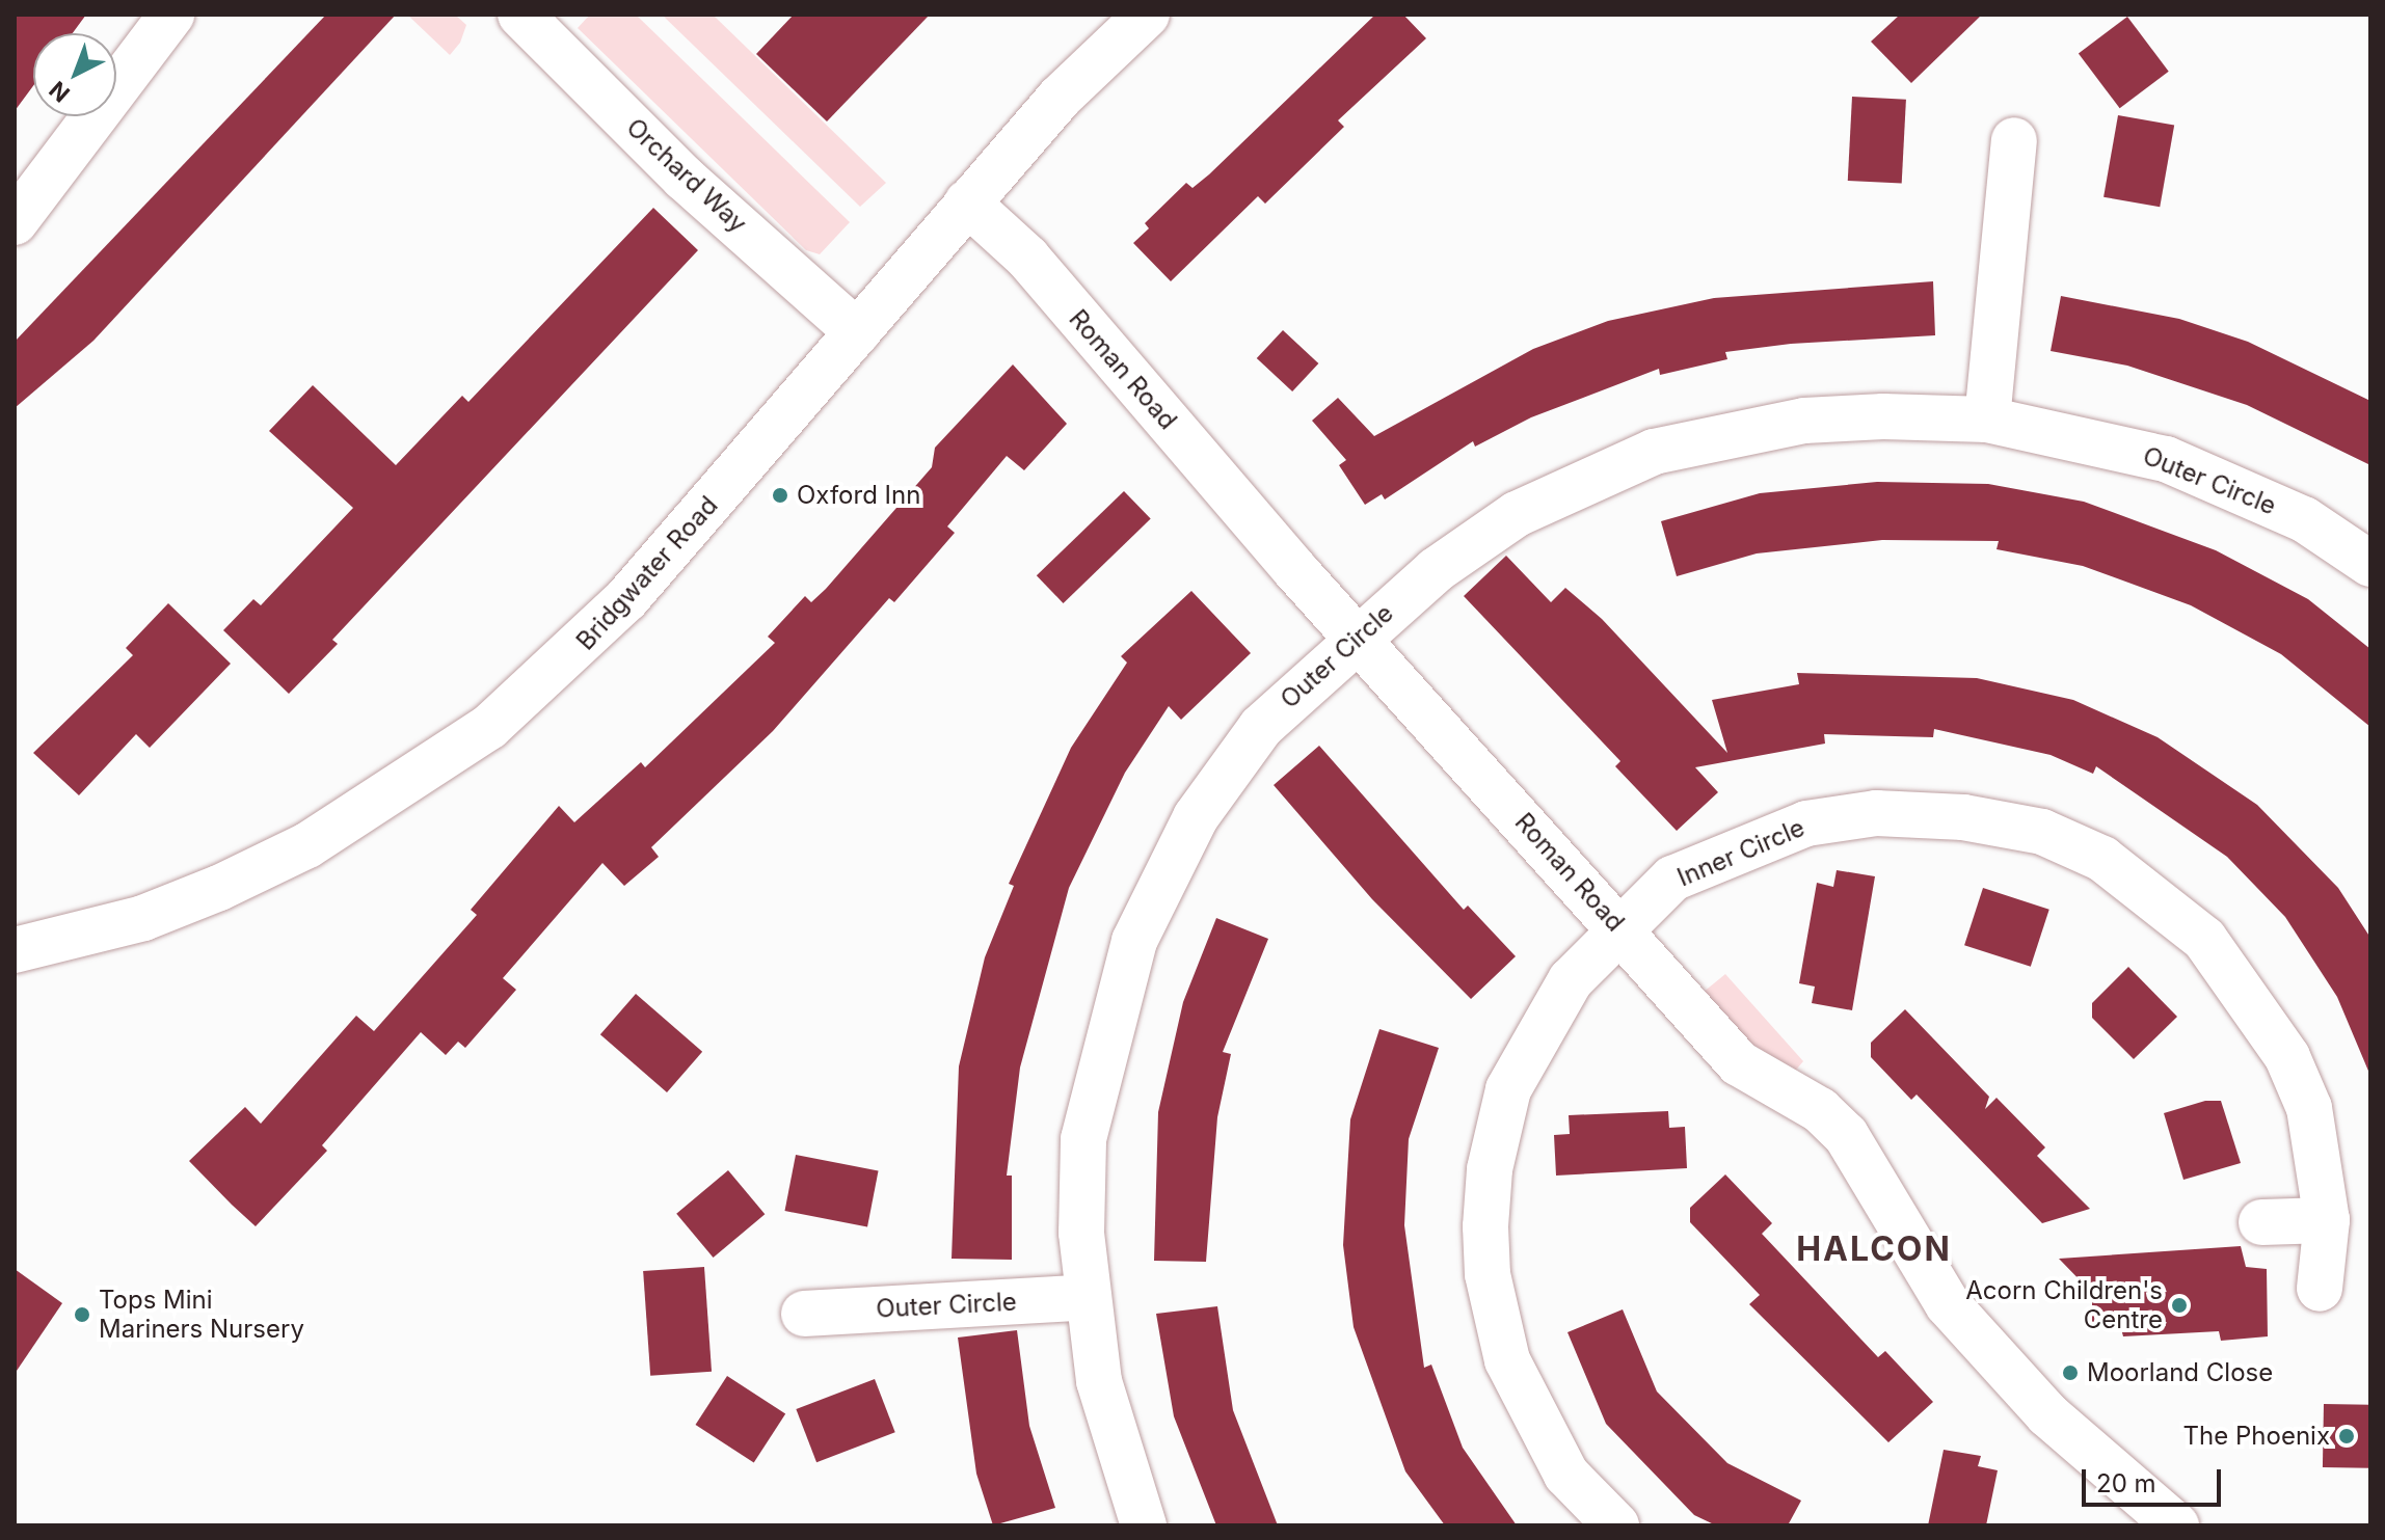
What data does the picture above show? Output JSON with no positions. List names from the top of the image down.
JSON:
{
  "streets": {
    "street": [
      "Orchard Way",
      "Roman Road",
      "Outer Circle",
      "Bridgwater Road",
      "Inner Circle"
    ]
  },
  "crossings": [
    ["Orchard Way", "Bridgwater Road"],
    ["Roman Road", "Outer Circle"],
    ["Roman Road", "Bridgwater Road"],
    ["Roman Road", "Inner Circle"]
  ],
  "districts": ["HALCON"],
  "places": [
    "Oxford Inn",
    "Acorn Children's Centre",
    "Tops Mini Mariners Nursery",
    "Moorland Close",
    "The Phoenix"
  ],
  "scale_bar": "20 m",
  "north": "bottom left"
}
